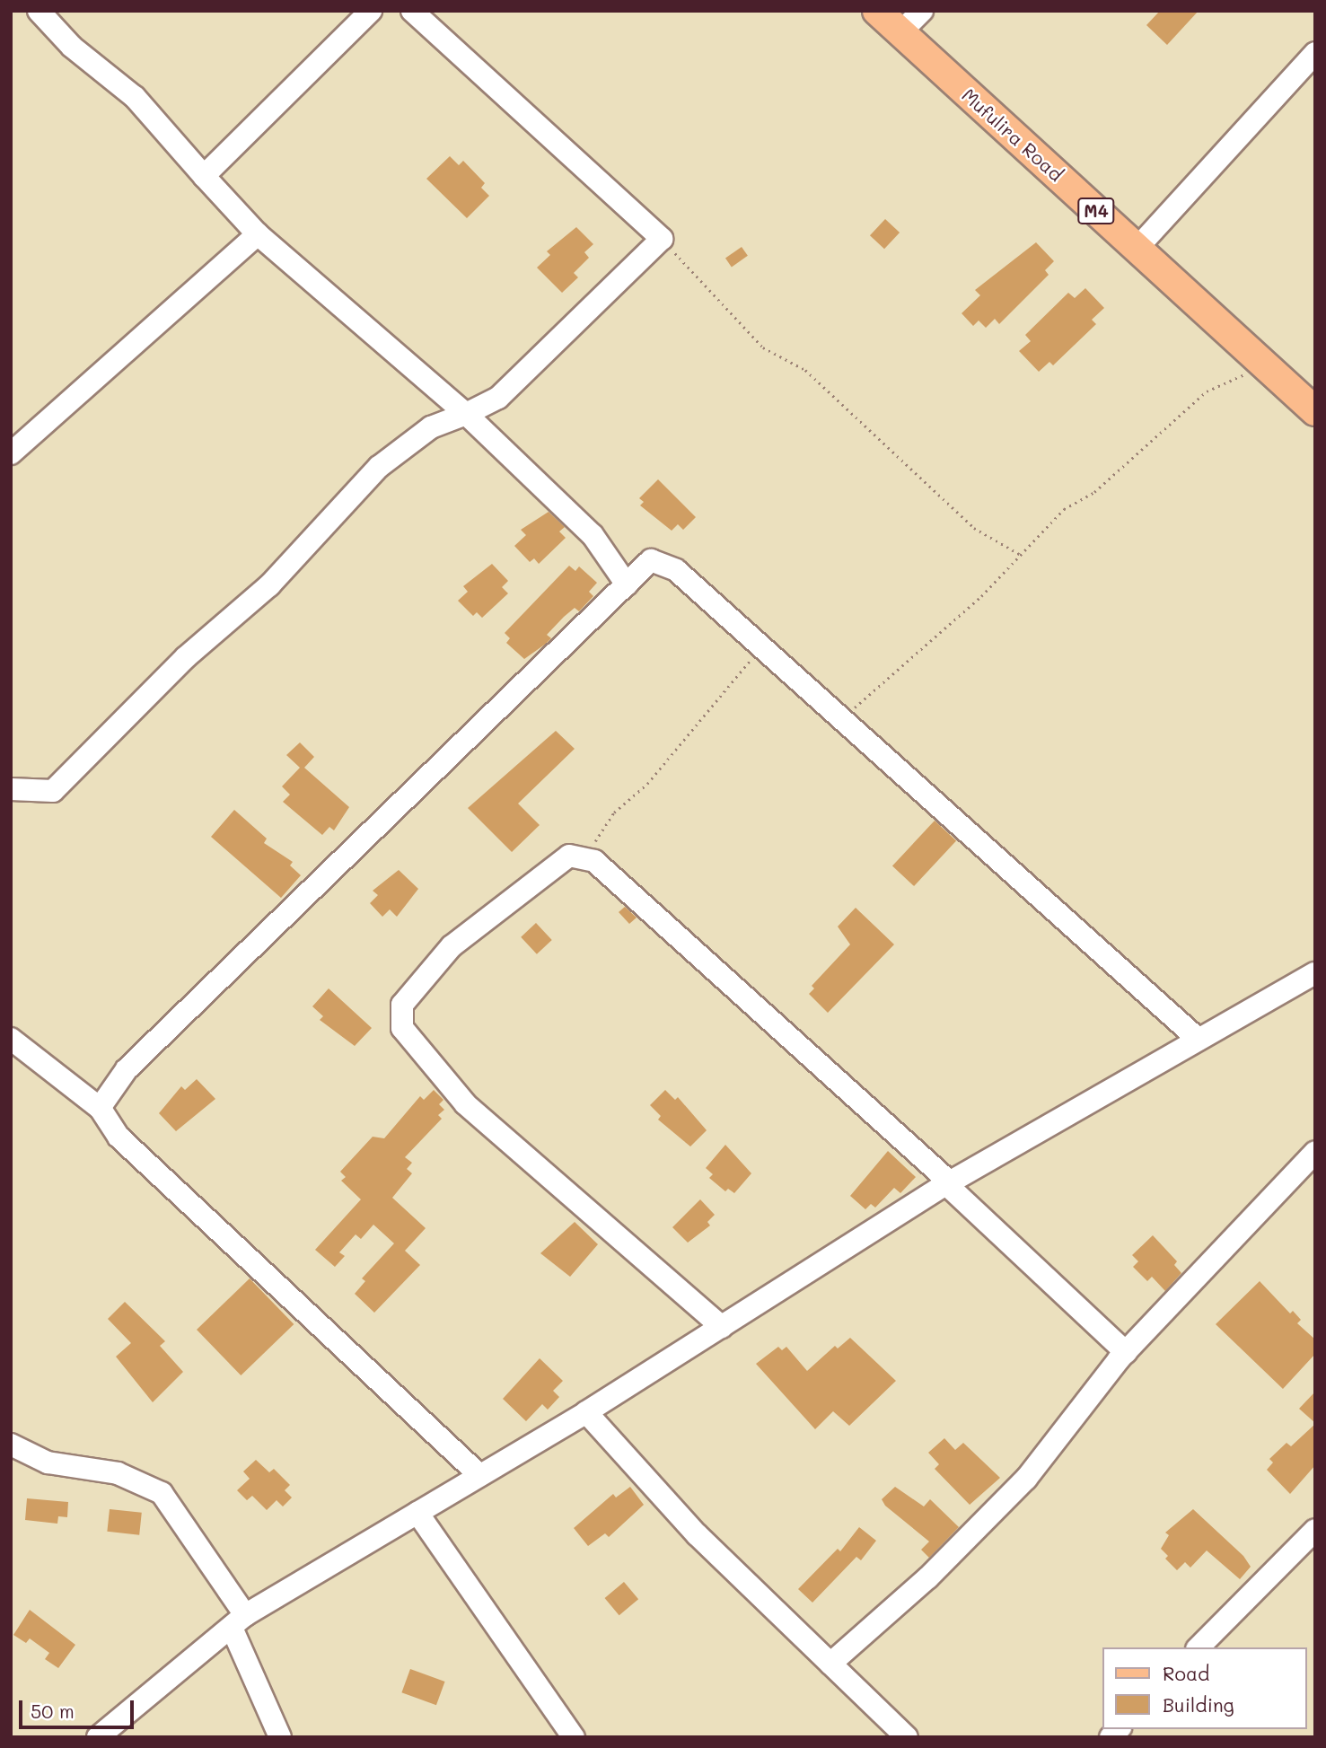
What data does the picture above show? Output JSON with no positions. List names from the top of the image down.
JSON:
{
  "streets": {
    "main road": ["Mufulira Road", "M4"]
  },
  "legend": ["Road", "Building"],
  "scale_bar": "50 m"
}
